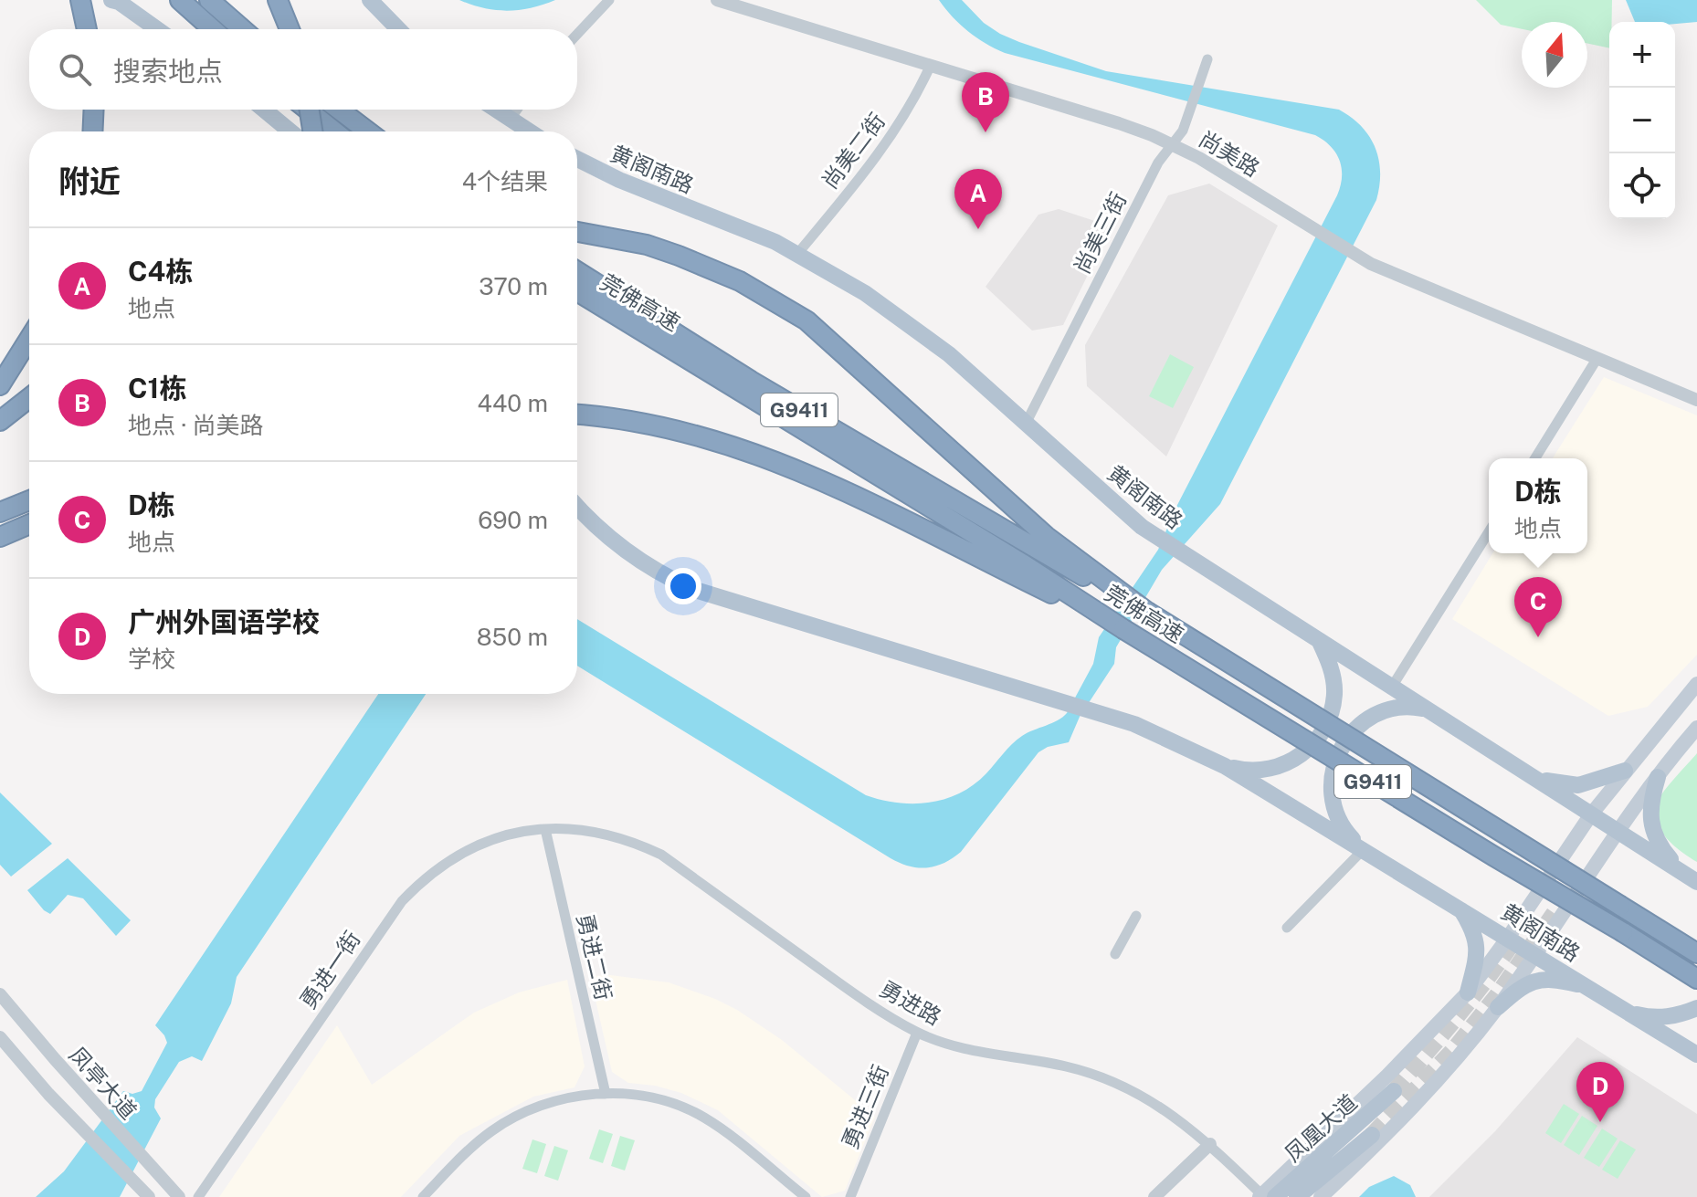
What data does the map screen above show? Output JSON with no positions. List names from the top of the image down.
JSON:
{
  "streets": {
    "highway": ["莞佛高速", "G9411"],
    "main road": ["黄阁南路", "凤凰大道"],
    "street": [
      "尚美二街",
      "尚美路",
      "尚美三街",
      "勇进二街",
      "勇进一街",
      "勇进路",
      "凤亭大道",
      "勇进三街"
    ]
  },
  "crossings": [
    ["尚美二街", "尚美路"],
    ["尚美二街", "黄阁南路"],
    ["尚美路", "尚美三街"],
    ["黄阁南路", "尚美三街"],
    ["勇进二街", "勇进一街"],
    ["勇进二街", "勇进路"],
    ["勇进一街", "勇进路"],
    ["勇进路", "勇进三街"],
    ["勇进路", "凤凰大道"]
  ],
  "north": "top",
  "page": {
    "map_buttons": ["+", "−"],
    "search": "搜索地点",
    "pins": [
      "B",
      "A",
      "C",
      "D"
    ],
    "heading": ["附近", "4个结果"],
    "list": [
      {
        "mark": "A",
        "name": "C4栋",
        "note": "地点",
        "value": "370 m"
      },
      {
        "mark": "B",
        "name": "C1栋",
        "note": "地点 · 尚美路",
        "value": "440 m"
      },
      {
        "mark": "C",
        "name": "D栋",
        "note": "地点",
        "value": "690 m"
      },
      {
        "mark": "D",
        "name": "广州外国语学校",
        "note": "学校",
        "value": "850 m"
      }
    ],
    "popup": ["D栋", "地点"]
  }
}
